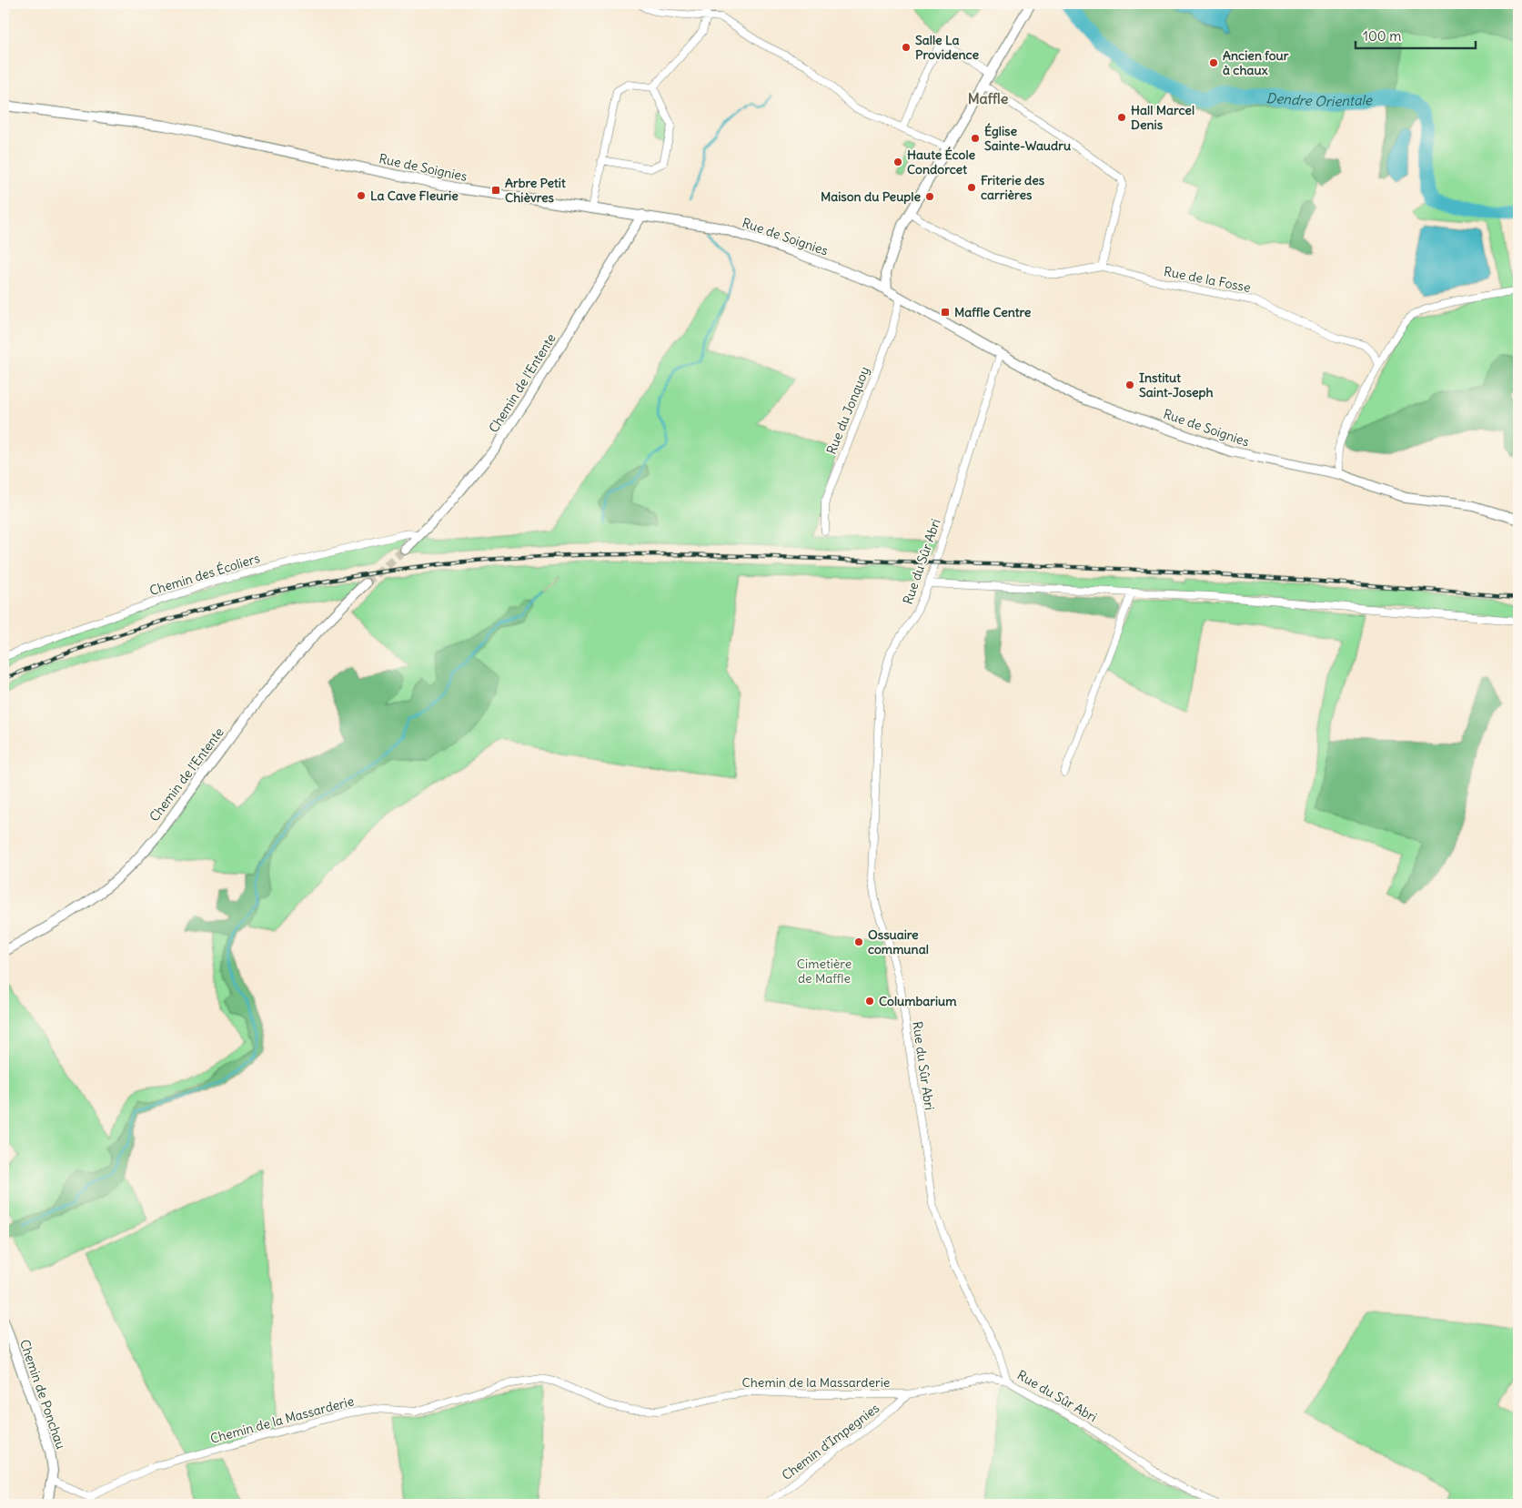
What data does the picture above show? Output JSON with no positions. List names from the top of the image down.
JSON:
{
  "streets": {
    "street": [
      "Rue de Soignies",
      "Rue de la Fosse",
      "Chemin de l'Entente",
      "Rue du Jonquoy",
      "Rue du Sûr Abri",
      "Chemin des Écoliers",
      "Chemin de la Massarderie",
      "Chemin de Ponchau",
      "Chemin d'Impegnies"
    ]
  },
  "crossings": [
    ["Rue de Soignies", "Chemin de l'Entente"],
    ["Rue de Soignies", "Rue du Jonquoy"],
    ["Rue de Soignies", "Rue du Sûr Abri"],
    ["Chemin de l'Entente", "Chemin des Écoliers"],
    ["Rue du Sûr Abri", "Chemin de la Massarderie"],
    ["Chemin de la Massarderie", "Chemin d'Impegnies"]
  ],
  "districts": ["Maffle"],
  "water": ["Dendre Orientale"],
  "parks": ["Cimetière de Maffle"],
  "places": {
    "other": [
      "Salle La Providence",
      "Ancien four à chaux",
      "Hall Marcel Denis",
      "Église Sainte-Waudru",
      "Haute École Condorcet",
      "Friterie des carrières",
      "La Cave Fleurie",
      "Maison du Peuple",
      "Institut Saint-Joseph",
      "Ossuaire communal",
      "Columbarium"
    ],
    "transit": ["Arbre Petit Chièvres", "Maffle Centre"]
  },
  "scale_bar": "100 m"
}
